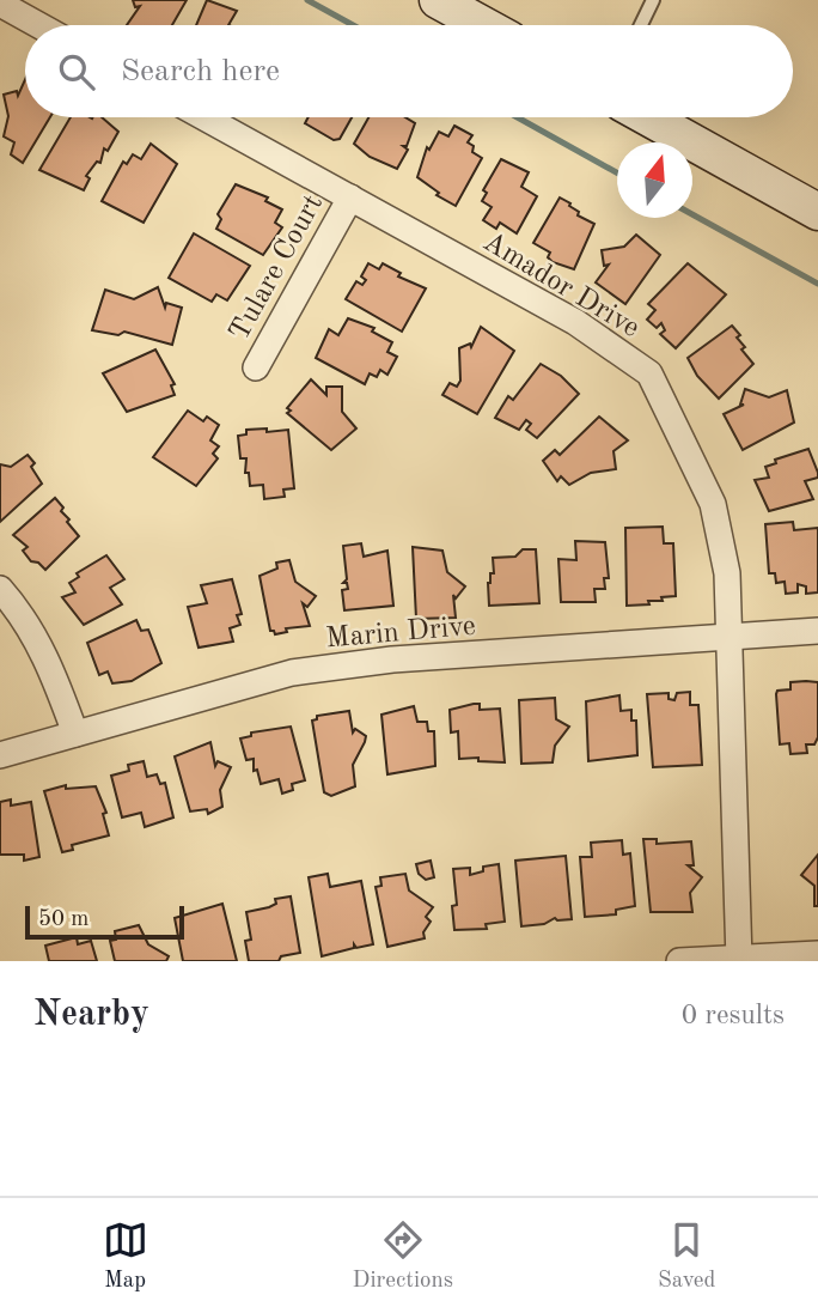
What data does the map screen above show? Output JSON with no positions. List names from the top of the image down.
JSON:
{
  "streets": {
    "street": ["Tulare Court", "Amador Drive", "Marin Drive"]
  },
  "crossings": [
    ["Tulare Court", "Amador Drive"],
    ["Amador Drive", "Marin Drive"]
  ],
  "scale_bar": "50 m",
  "north": "top",
  "page": {
    "search": "Search here",
    "scale": "50 m",
    "heading": ["Nearby", "0 results"],
    "nav": ["Map", "Directions", "Saved"]
  }
}
